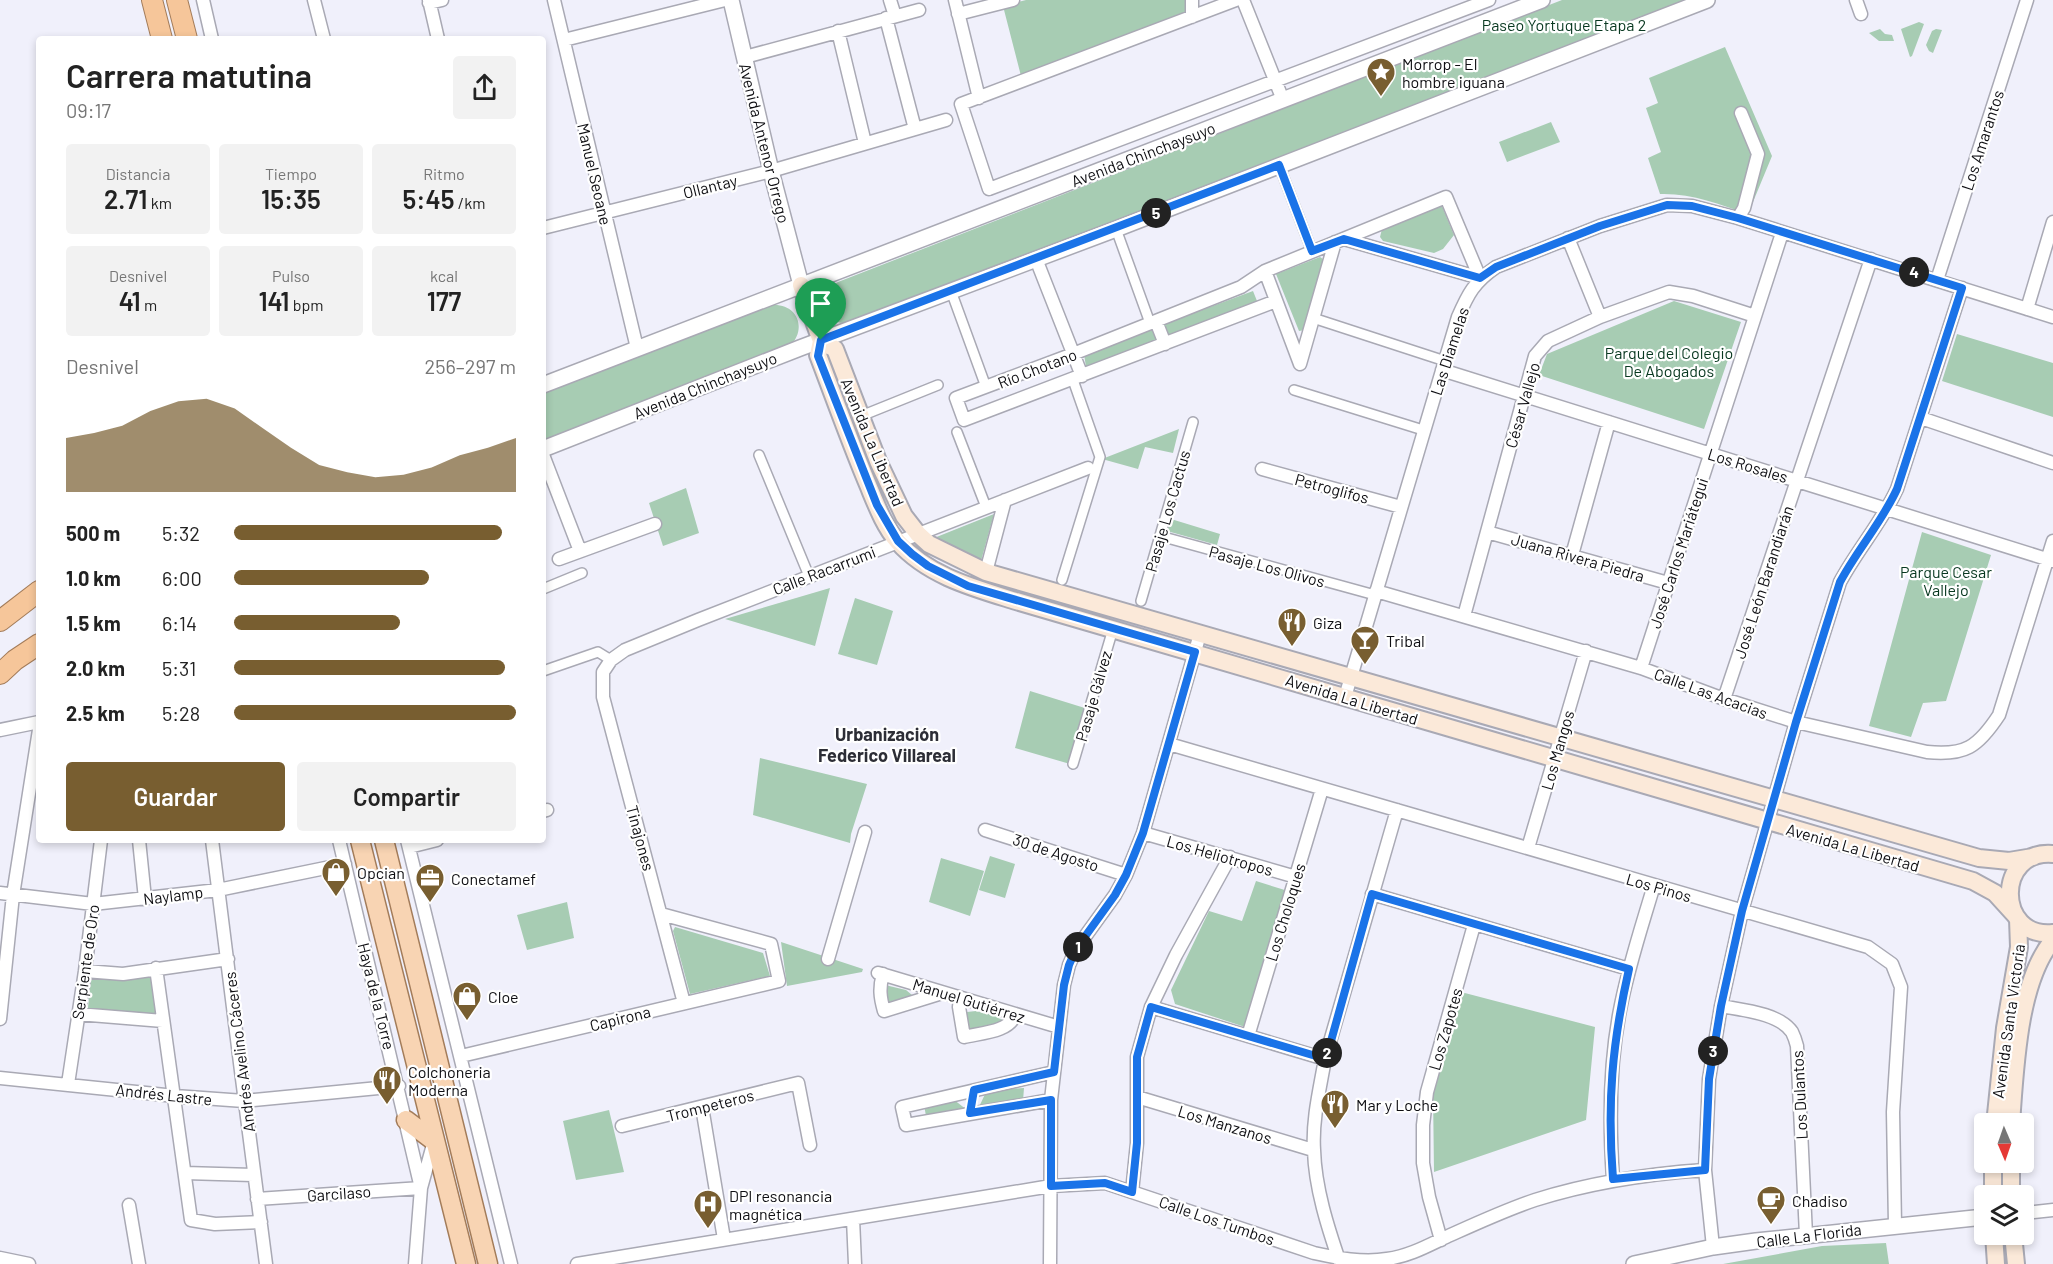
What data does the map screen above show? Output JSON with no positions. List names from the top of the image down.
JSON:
{
  "streets": {
    "main road": ["Avenida La Libertad", "Avenida Santa Victoria"],
    "street": [
      "Los Amarantos",
      "Avenida Antenor Orrego",
      "Avenida Chinchaysuyo",
      "Manuel Seoane",
      "Ollantay",
      "Las Diamelas",
      "Río Chotano",
      "César Vallejo",
      "Los Rosales",
      "Petroglifos",
      "Pasaje Los Cactus",
      "José Carlos Mariátegui",
      "Juana Rivera Piedra",
      "Pasaje Los Olivos",
      "Calle Racarrumi",
      "José León Barandiarán",
      "Calle Las Acacias",
      "Pasaje Gálvez",
      "Los Mangos",
      "Tinajones",
      "30 de Agosto",
      "Los Heliotropos",
      "Los Pinos",
      "Naylamp",
      "Los Choloques",
      "Serpiente de Oro",
      "Haya de la Torre",
      "Manuel Gutiérrez",
      "Capirona",
      "Los Zapotes",
      "Andrés Avelino Cáceres",
      "Andrés Lastre",
      "Los Dulantos",
      "Trompeteros",
      "Los Manzanos",
      "Garcilaso",
      "Calle Los Tumbos",
      "Calle La Florida"
    ]
  },
  "crossings": [
    ["Los Amarantos", "Las Diamelas"],
    ["Avenida Antenor Orrego", "Avenida Chinchaysuyo"],
    ["Avenida Antenor Orrego", "Ollantay"],
    ["Avenida Antenor Orrego", "Avenida La Libertad"],
    ["Avenida Chinchaysuyo", "Manuel Seoane"],
    ["Avenida Chinchaysuyo", "Avenida La Libertad"],
    ["Manuel Seoane", "Ollantay"],
    ["Las Diamelas", "Río Chotano"],
    ["Las Diamelas", "Avenida La Libertad"],
    ["Las Diamelas", "Los Rosales"],
    ["Las Diamelas", "Petroglifos"],
    ["Las Diamelas", "José Carlos Mariátegui"],
    ["Las Diamelas", "Pasaje Los Olivos"],
    ["Las Diamelas", "José León Barandiarán"],
    ["Las Diamelas", "Calle Las Acacias"],
    ["César Vallejo", "Los Rosales"],
    ["César Vallejo", "José Carlos Mariátegui"],
    ["César Vallejo", "Juana Rivera Piedra"],
    ["César Vallejo", "Calle Las Acacias"],
    ["Avenida La Libertad", "Calle Racarrumi"],
    ["Avenida La Libertad", "Pasaje Gálvez"],
    ["Avenida La Libertad", "Los Mangos"],
    ["Avenida La Libertad", "Avenida Santa Victoria"],
    ["Los Rosales", "José Carlos Mariátegui"],
    ["Los Rosales", "José León Barandiarán"],
    ["Los Rosales", "Calle Las Acacias"],
    ["Pasaje Los Cactus", "Pasaje Los Olivos"],
    ["José Carlos Mariátegui", "Juana Rivera Piedra"],
    ["José Carlos Mariátegui", "Calle Las Acacias"],
    ["Pasaje Los Olivos", "Calle Las Acacias"],
    ["Calle Racarrumi", "Tinajones"],
    ["José León Barandiarán", "Calle Las Acacias"],
    ["Calle Las Acacias", "Los Mangos"],
    ["Los Mangos", "Los Pinos"],
    ["Tinajones", "Capirona"],
    ["Los Heliotropos", "Los Choloques"],
    ["Los Pinos", "Los Choloques"],
    ["Los Pinos", "Calle La Florida"],
    ["Naylamp", "Serpiente de Oro"],
    ["Naylamp", "Haya de la Torre"],
    ["Naylamp", "Andrés Avelino Cáceres"],
    ["Serpiente de Oro", "Andrés Lastre"],
    ["Haya de la Torre", "Andrés Lastre"],
    ["Haya de la Torre", "Garcilaso"],
    ["Los Zapotes", "Calle Los Tumbos"],
    ["Andrés Avelino Cáceres", "Andrés Lastre"],
    ["Andrés Avelino Cáceres", "Garcilaso"],
    ["Los Dulantos", "Calle La Florida"]
  ],
  "districts": ["Urbanización Federico Villareal"],
  "parks": ["Paseo Yortuque Etapa 2", "Parque del Colegio De Abogados", "Parque Cesar Vallejo"],
  "places": {
    "place": ["Morrop - El hombre iguana"],
    "restaurant": ["Giza", "Colchoneria Moderna", "Mar y Loche"],
    "bar": ["Tribal"],
    "shop": ["Opcian", "Cloe"],
    "office": ["Conectamef"],
    "cafe": ["Chadiso"],
    "hospital": ["DPI resonancia magnética"]
  },
  "north": "bottom",
  "page": {
    "heading": ["Carrera matutina", "09:17"],
    "stats": [
      ["Distancia", "2.71 km"],
      ["Tiempo", "15:35"],
      ["Ritmo", "5:45 /km"],
      ["Desnivel", "41 m"],
      ["Pulso", "141 bpm"],
      ["kcal", "177"]
    ],
    "pins": [
      "5",
      "4",
      "1",
      "3",
      "2"
    ],
    "chart": ["Desnivel", "256–297 m"],
    "list": [
      {
        "name": "500 m",
        "note": "5:32"
      },
      {
        "name": "1.0 km",
        "note": "6:00"
      },
      {
        "name": "1.5 km",
        "note": "6:14"
      },
      {
        "name": "2.0 km",
        "note": "5:31"
      },
      {
        "name": "2.5 km",
        "note": "5:28"
      }
    ],
    "buttons": ["Guardar", "Compartir"]
  }
}
